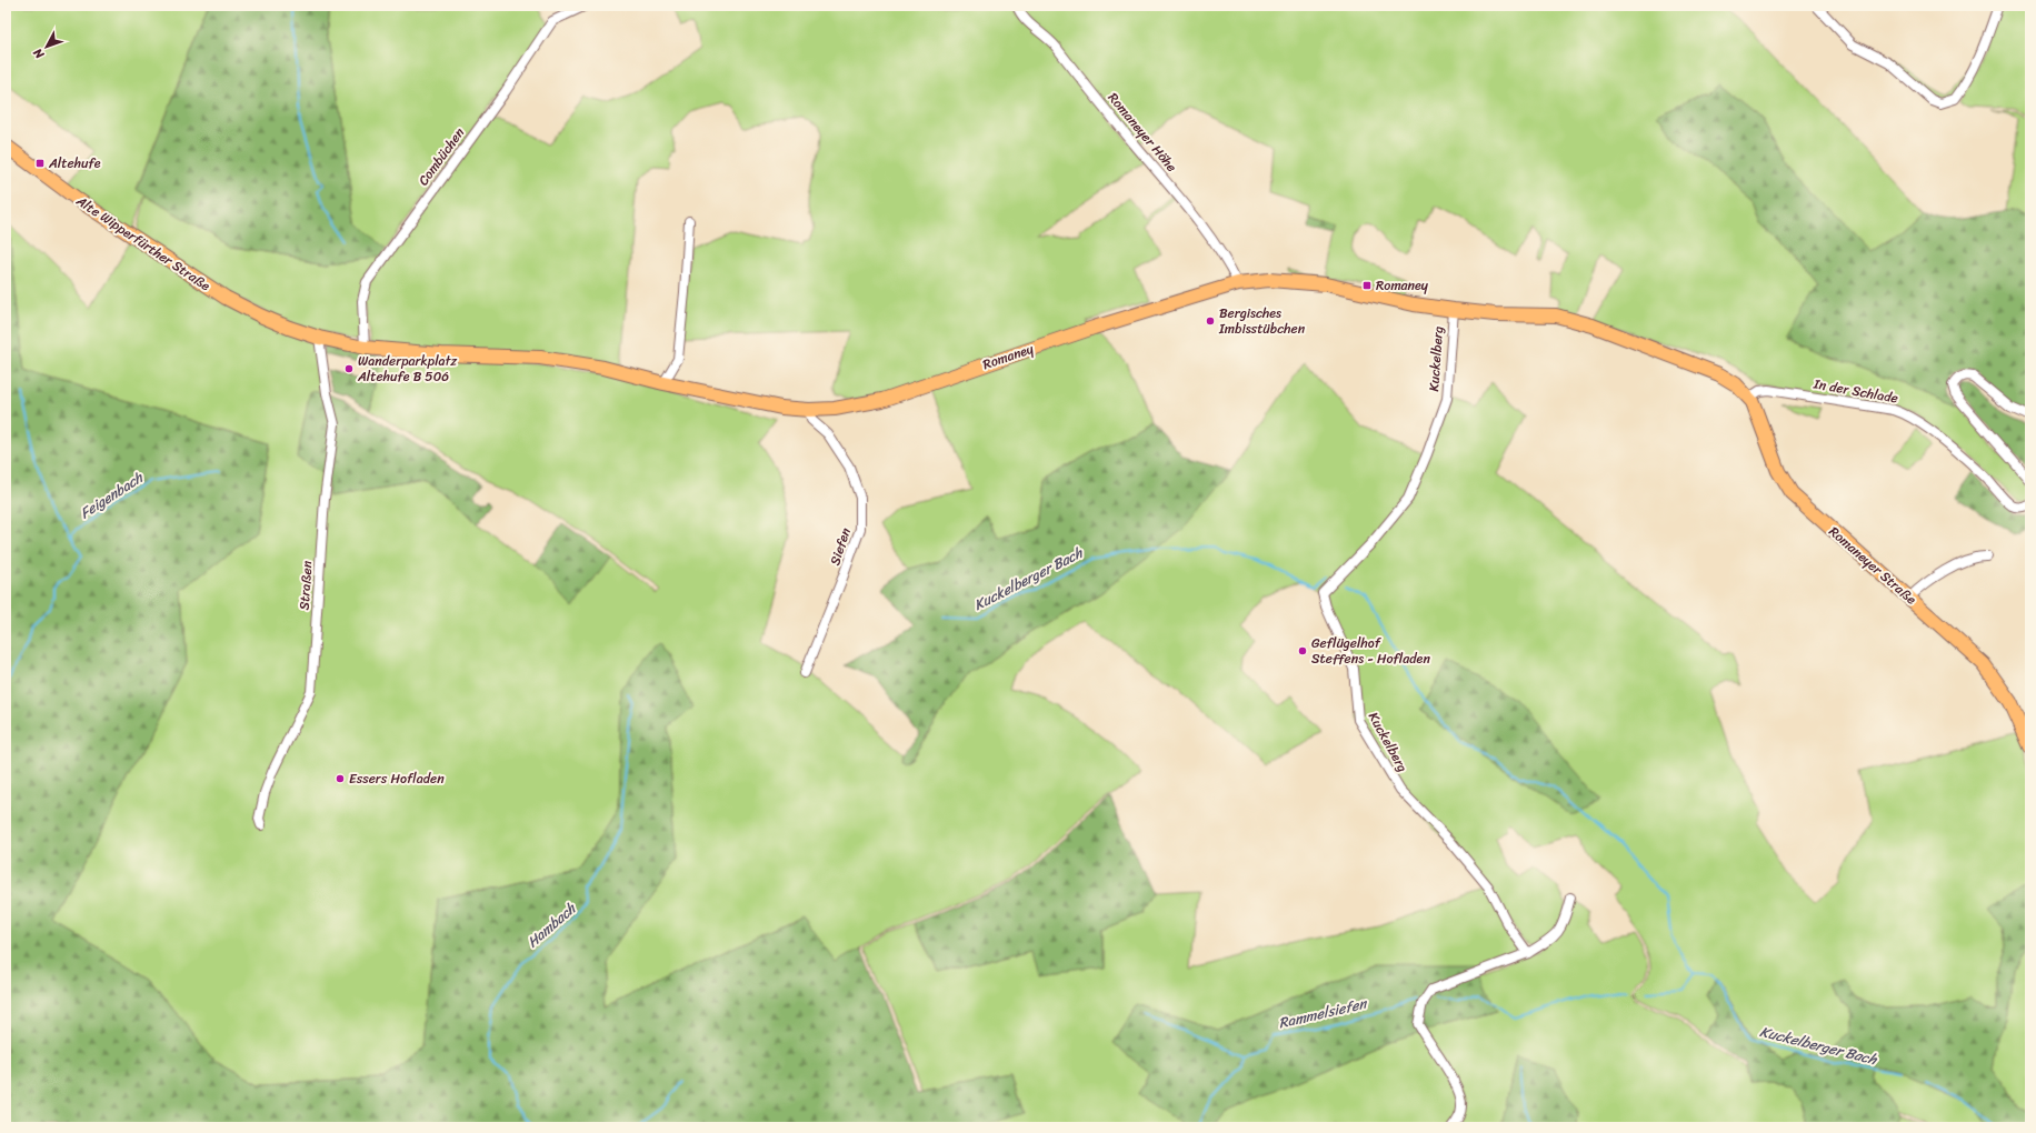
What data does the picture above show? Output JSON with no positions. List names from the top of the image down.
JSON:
{
  "streets": {
    "main road": ["Alte Wipperfürther Straße", "Romaney", "Romaneyer Straße"],
    "street": [
      "Romaneyer Höhe",
      "Combüchen",
      "Kuckelberg",
      "In der Schlade",
      "Siefen",
      "Straßen"
    ]
  },
  "crossings": [
    ["Romaneyer Höhe", "Romaney"],
    ["Combüchen", "Alte Wipperfürther Straße"],
    ["Alte Wipperfürther Straße", "Romaney"],
    ["Alte Wipperfürther Straße", "Straßen"],
    ["Romaney", "Kuckelberg"],
    ["Romaney", "Siefen"],
    ["Romaney", "Romaneyer Straße"],
    ["In der Schlade", "Romaneyer Straße"]
  ],
  "water": [
    "Feigenbach",
    "Kuckelberger Bach",
    "Hambach",
    "Rammelsiefen"
  ],
  "places": {
    "transit": ["Altehufe", "Romaney"],
    "other": [
      "Bergisches Imbisstübchen",
      "Wanderparkplatz Altehufe B 506",
      "Geflügelhof Steffens - Hofladen",
      "Essers Hofladen"
    ]
  },
  "north": "bottom left"
}
